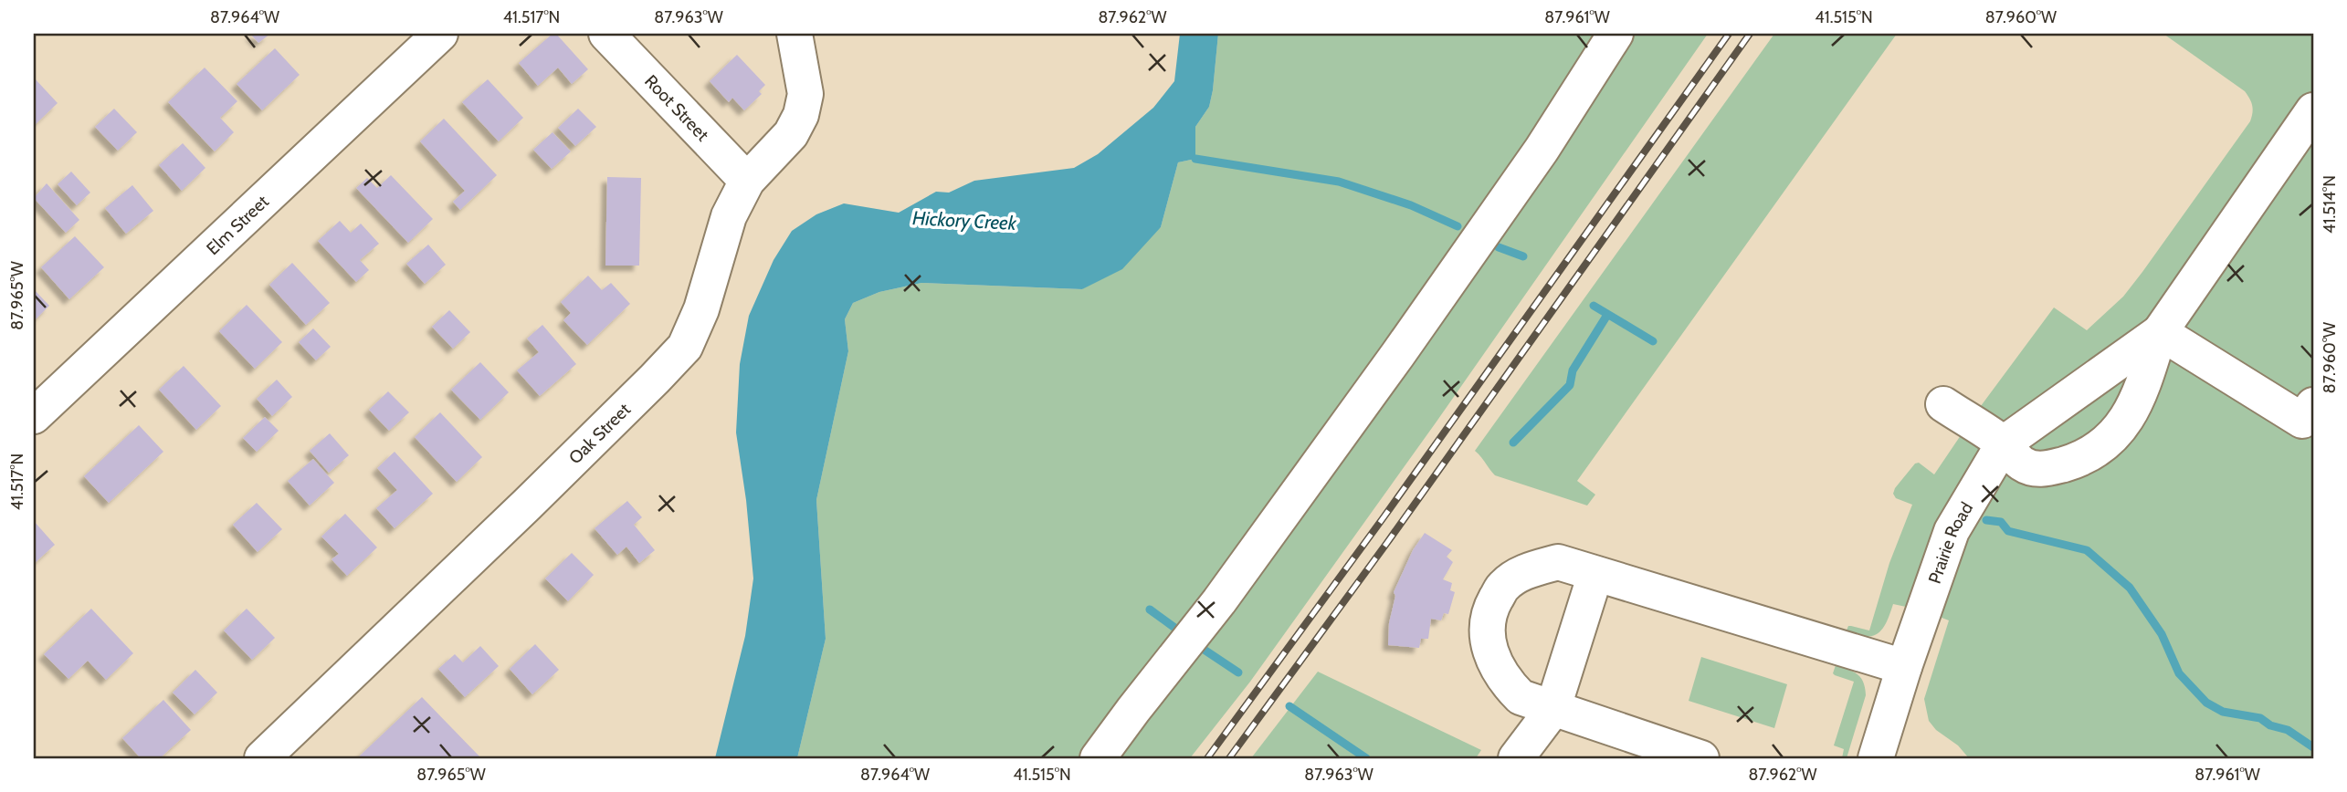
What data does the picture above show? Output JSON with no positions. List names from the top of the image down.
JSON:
{
  "streets": {
    "street": [
      "Root Street",
      "Elm Street",
      "Oak Street",
      "Prairie Road"
    ]
  },
  "crossings": [
    ["Root Street", "Oak Street"]
  ],
  "water": ["Hickory Creek"],
  "coordinates": [
    "87.964°W",
    "41.517°N",
    "87.963°W",
    "87.962°W",
    "87.961°W",
    "41.515°N",
    "87.960°W",
    "41.514°N",
    "87.965°W"
  ]
}
